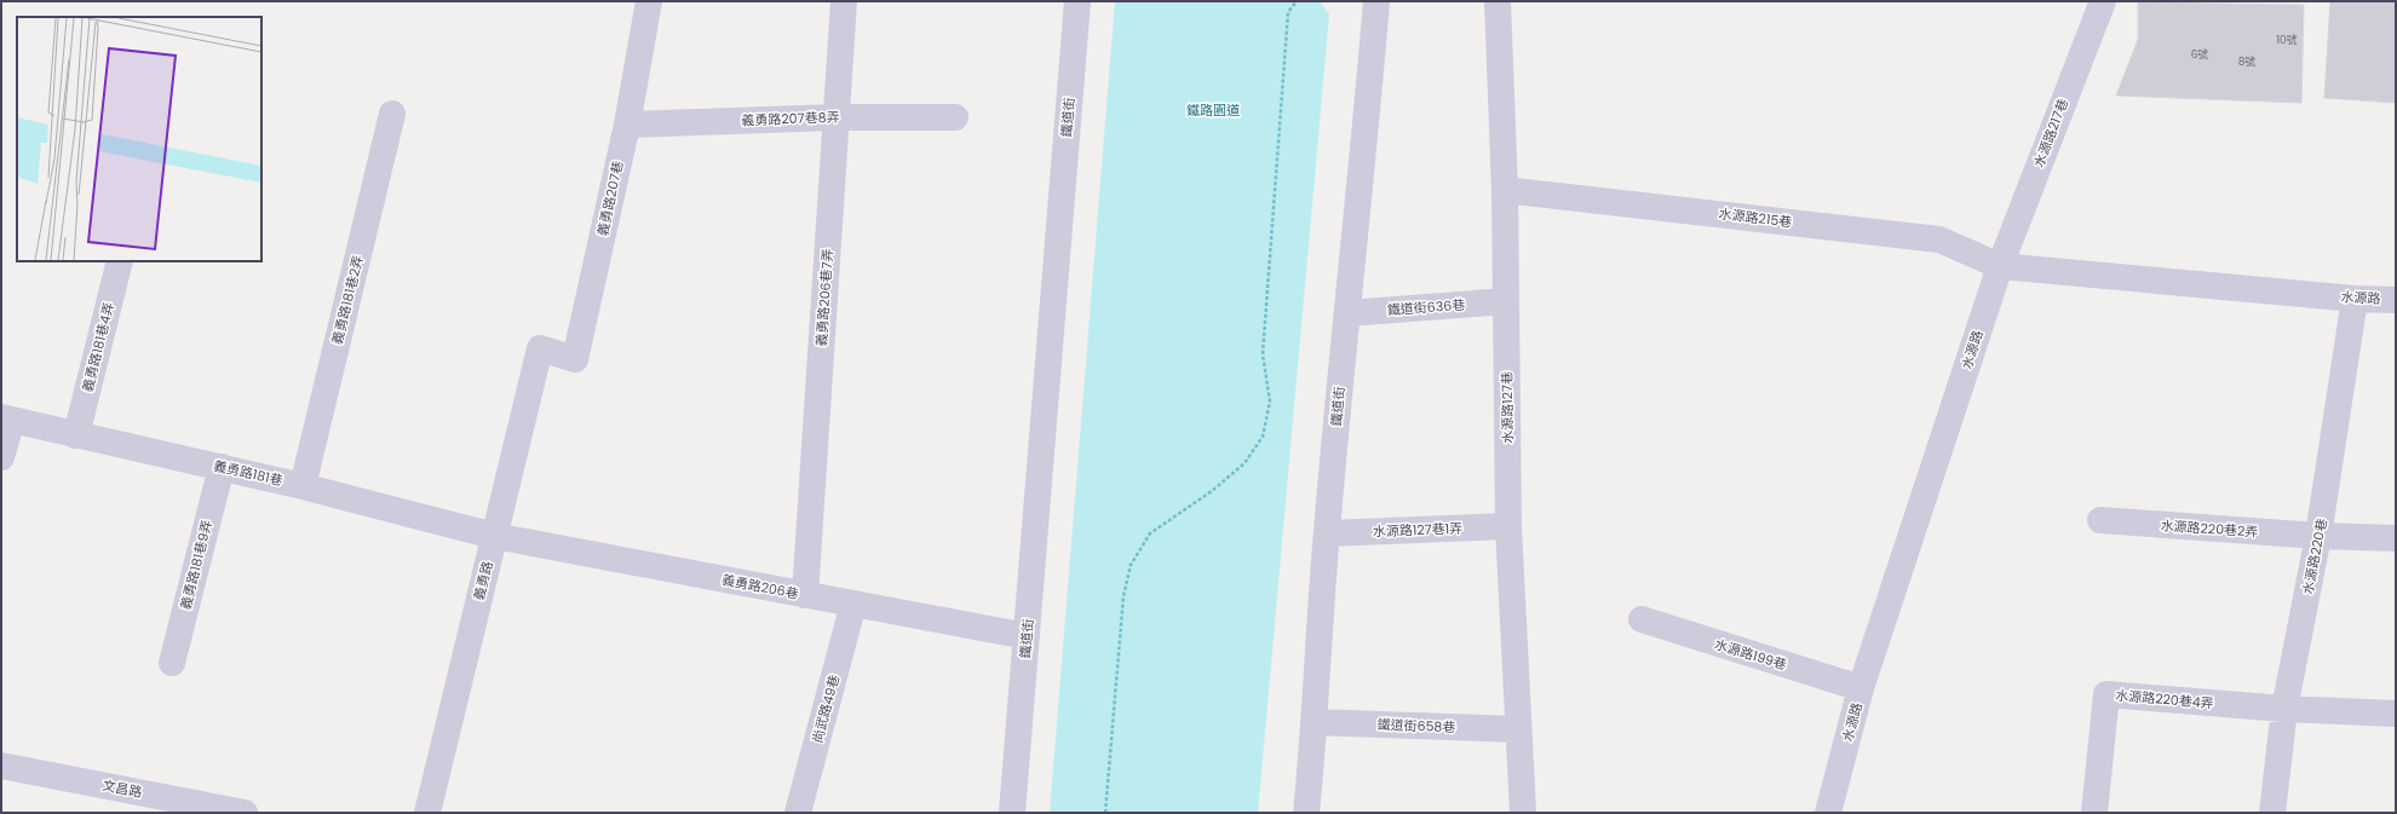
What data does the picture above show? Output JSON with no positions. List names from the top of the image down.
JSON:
{
  "streets": {
    "street": [
      "鐵道街",
      "義勇路207巷8弄",
      "水源路217巷",
      "義勇路207巷",
      "水源路215巷",
      "義勇路206巷7弄",
      "水源路",
      "義勇路181巷2弄",
      "鐵道街636巷",
      "義勇路181巷4弄",
      "水源路127巷",
      "義勇路181巷",
      "水源路220巷2弄",
      "水源路127巷1弄",
      "水源路220巷",
      "義勇路181巷9弄",
      "義勇路",
      "義勇路206巷",
      "水源路199巷",
      "水源路220巷4弄",
      "尚武路49巷",
      "鐵道街658巷",
      "文昌路"
    ]
  },
  "crossings": [
    ["鐵道街", "鐵道街636巷"],
    ["鐵道街", "水源路127巷1弄"],
    ["鐵道街", "義勇路206巷"],
    ["鐵道街", "鐵道街658巷"],
    ["義勇路207巷8弄", "義勇路207巷"],
    ["義勇路207巷8弄", "義勇路206巷7弄"],
    ["水源路217巷", "水源路215巷"],
    ["水源路217巷", "水源路"],
    ["義勇路207巷", "義勇路"],
    ["水源路215巷", "水源路"],
    ["水源路215巷", "水源路127巷"],
    ["義勇路206巷7弄", "義勇路206巷"],
    ["水源路", "水源路220巷"],
    ["水源路", "水源路199巷"],
    ["義勇路181巷2弄", "義勇路181巷"],
    ["鐵道街636巷", "水源路127巷"],
    ["義勇路181巷4弄", "義勇路181巷"],
    ["水源路127巷", "水源路127巷1弄"],
    ["水源路127巷", "鐵道街658巷"],
    ["義勇路181巷", "義勇路181巷9弄"],
    ["義勇路181巷", "義勇路"],
    ["義勇路181巷", "義勇路206巷"],
    ["水源路220巷2弄", "水源路220巷"],
    ["水源路220巷", "水源路220巷4弄"],
    ["義勇路", "義勇路206巷"],
    ["義勇路206巷", "尚武路49巷"]
  ],
  "parks": ["鐵路園道"],
  "house_numbers": ["10號", "6號", "8號"]
}
